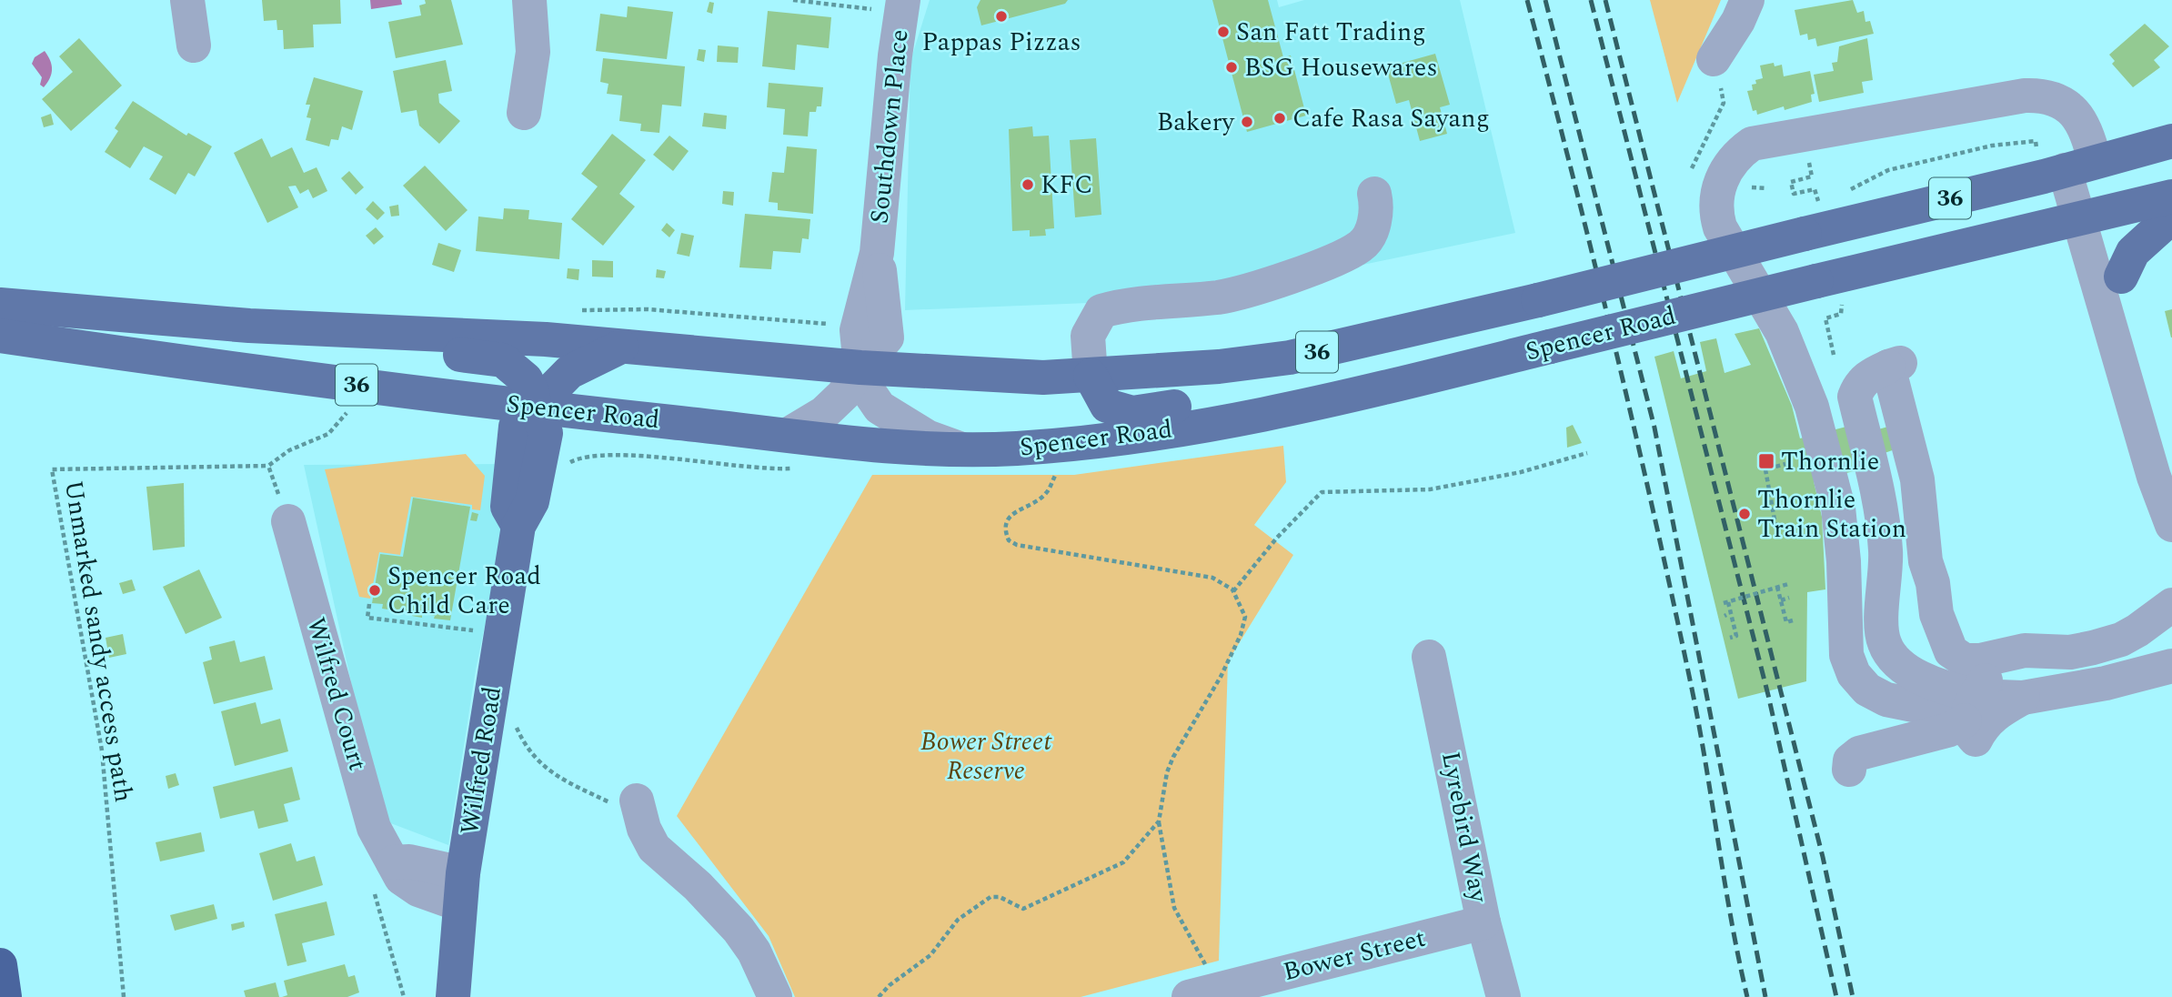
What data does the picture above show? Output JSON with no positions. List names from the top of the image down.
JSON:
{
  "streets": {
    "main road": ["36", "Spencer Road", "Wilfred Road"],
    "street": [
      "Southdown Place",
      "Wilfred Court",
      "Lyrebird Way",
      "Bower Street"
    ],
    "path": ["Unmarked sandy access path"]
  },
  "crossings": [
    ["Southdown Place", "Spencer Road"],
    ["Spencer Road", "Wilfred Road"],
    ["Lyrebird Way", "Bower Street"]
  ],
  "parks": ["Bower Street Reserve"],
  "places": {
    "other": [
      "Pappas Pizzas",
      "San Fatt Trading",
      "BSG Housewares",
      "Cafe Rasa Sayang",
      "Bakery",
      "KFC",
      "Thornlie Train Station",
      "Spencer Road Child Care"
    ],
    "transit": ["Thornlie"]
  }
}
